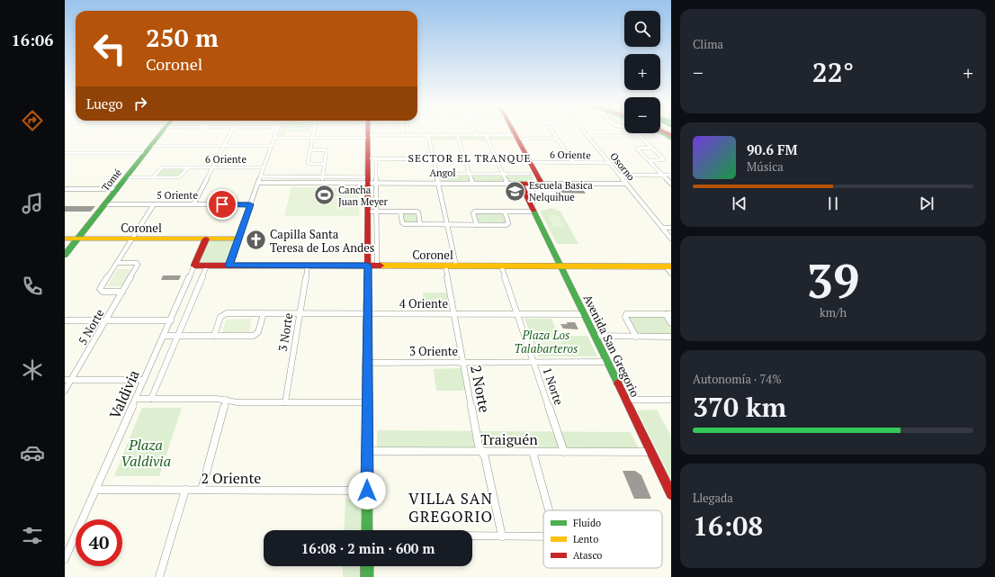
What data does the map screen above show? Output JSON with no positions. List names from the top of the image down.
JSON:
{
  "streets": {
    "main road": [
      "Angol",
      "Tomé",
      "Coronel",
      "Avenida San Gregorio",
      "Valdivia"
    ],
    "street": [
      "6 Oriente",
      "Osorno",
      "5 Oriente",
      "4 Oriente",
      "5 Norte",
      "3 Norte",
      "3 Oriente",
      "1 Norte",
      "2 Norte",
      "Traiguén",
      "2 Oriente"
    ]
  },
  "crossings": [
    ["6 Oriente", "Osorno"],
    ["Osorno", "Angol"],
    ["Angol", "Avenida San Gregorio"],
    ["Tomé", "5 Oriente"],
    ["Tomé", "Coronel"],
    ["5 Oriente", "5 Norte"],
    ["Coronel", "5 Norte"],
    ["Coronel", "3 Norte"],
    ["Coronel", "Avenida San Gregorio"],
    ["Coronel", "1 Norte"],
    ["Coronel", "2 Norte"],
    ["Coronel", "Valdivia"],
    ["4 Oriente", "3 Norte"],
    ["4 Oriente", "Avenida San Gregorio"],
    ["4 Oriente", "1 Norte"],
    ["4 Oriente", "2 Norte"],
    ["Avenida San Gregorio", "3 Oriente"],
    ["Avenida San Gregorio", "Traiguén"],
    ["3 Oriente", "1 Norte"],
    ["3 Oriente", "2 Norte"],
    ["1 Norte", "Traiguén"],
    ["2 Norte", "Traiguén"],
    ["Valdivia", "2 Oriente"]
  ],
  "districts": ["SECTOR EL TRANQUE", "VILLA SAN GREGORIO"],
  "parks": ["Plaza Los Talabarteros", "Plaza Valdivia"],
  "places": {
    "school or university": ["Escuela Basica Nelquihue"],
    "sports": ["Cancha Juan Meyer"],
    "church": ["Capilla Santa Teresa de Los Andes"]
  },
  "legend": ["Fluido", "Lento", "Atasco"],
  "page": {
    "tabs": "16:06",
    "tile": [
      "Clima",
      ["39", "km/h"],
      ["Autonomía · 74%", "370 km"],
      ["Llegada", "16:08"]
    ],
    "map_buttons": ["+", "−"],
    "turn": ["250 m", "Coronel"],
    "heat": ["−", "22°", "+"],
    "then": "Luego",
    "song": ["90.6 FM", "Música"],
    "limit": "40",
    "trip": "16:08 · 2 min · 600 m"
  }
}
